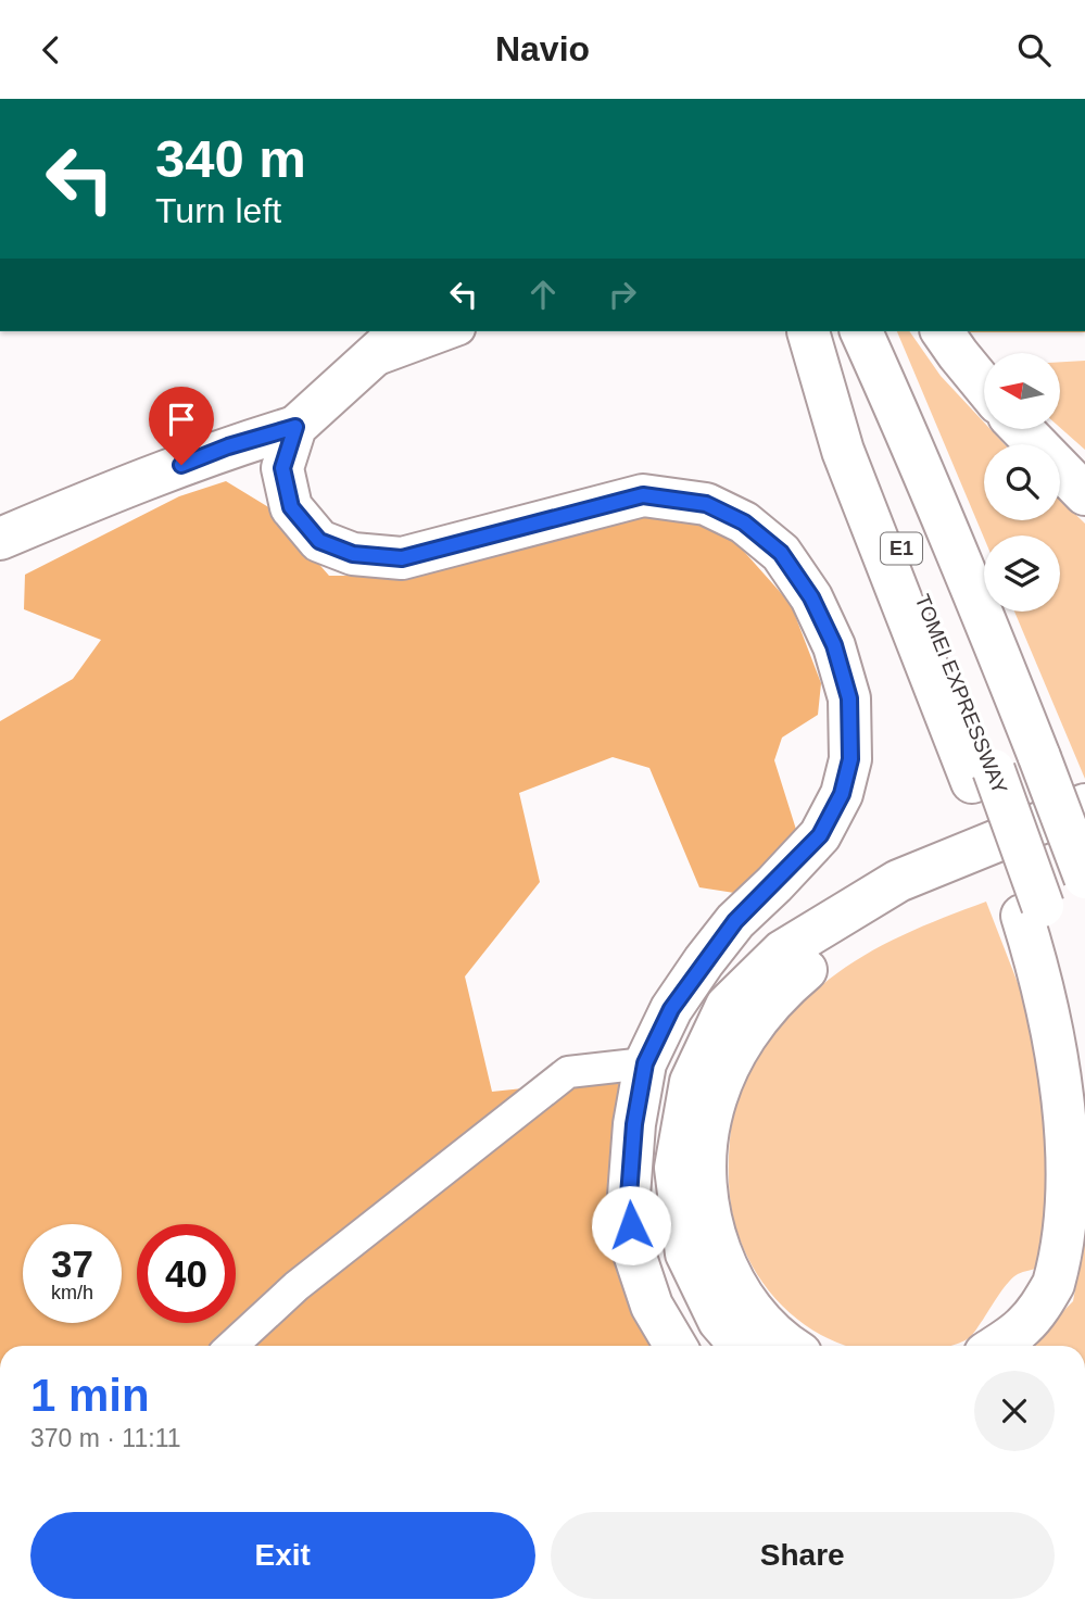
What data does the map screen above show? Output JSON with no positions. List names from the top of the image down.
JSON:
{
  "streets": {
    "main road": ["E1", "TOMEI EXPRESSWAY"]
  },
  "north": "left",
  "page": {
    "header": "Navio",
    "turn": ["340 m", "Turn left"],
    "speed": "37 km/h",
    "limit": "40",
    "heading": ["1 min", "370 m · 11:11"],
    "buttons": ["Exit", "Share"]
  }
}
